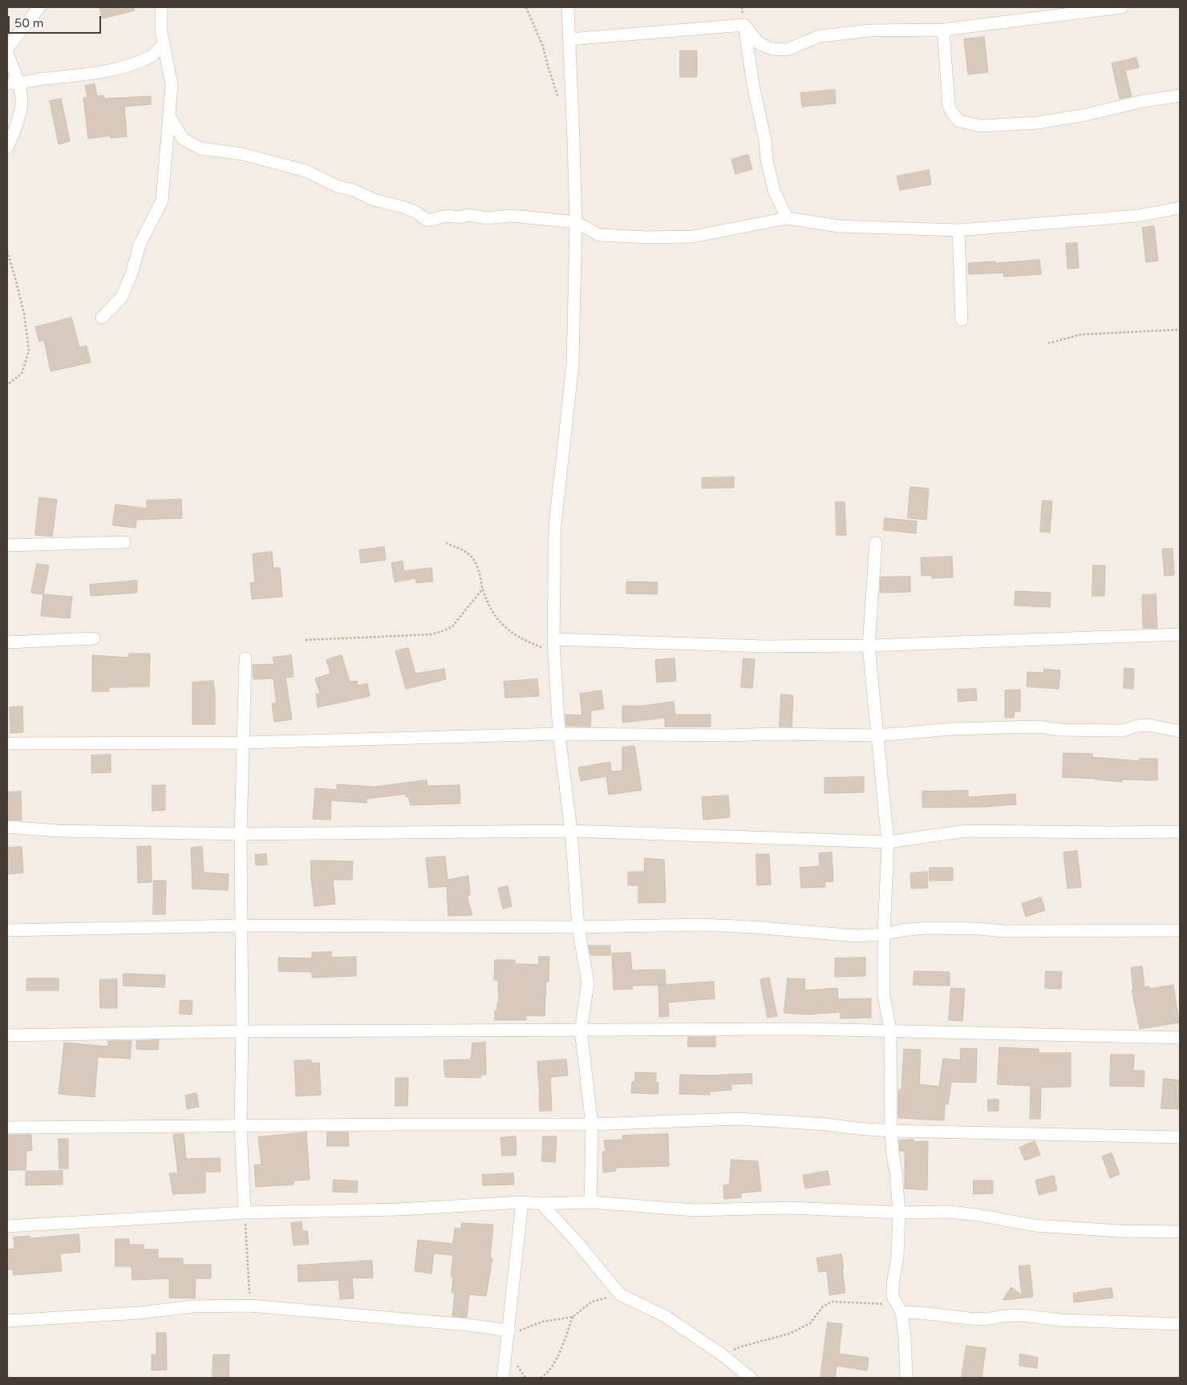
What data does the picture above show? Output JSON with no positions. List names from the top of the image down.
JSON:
{
  "scale_bar": "50 m"
}
